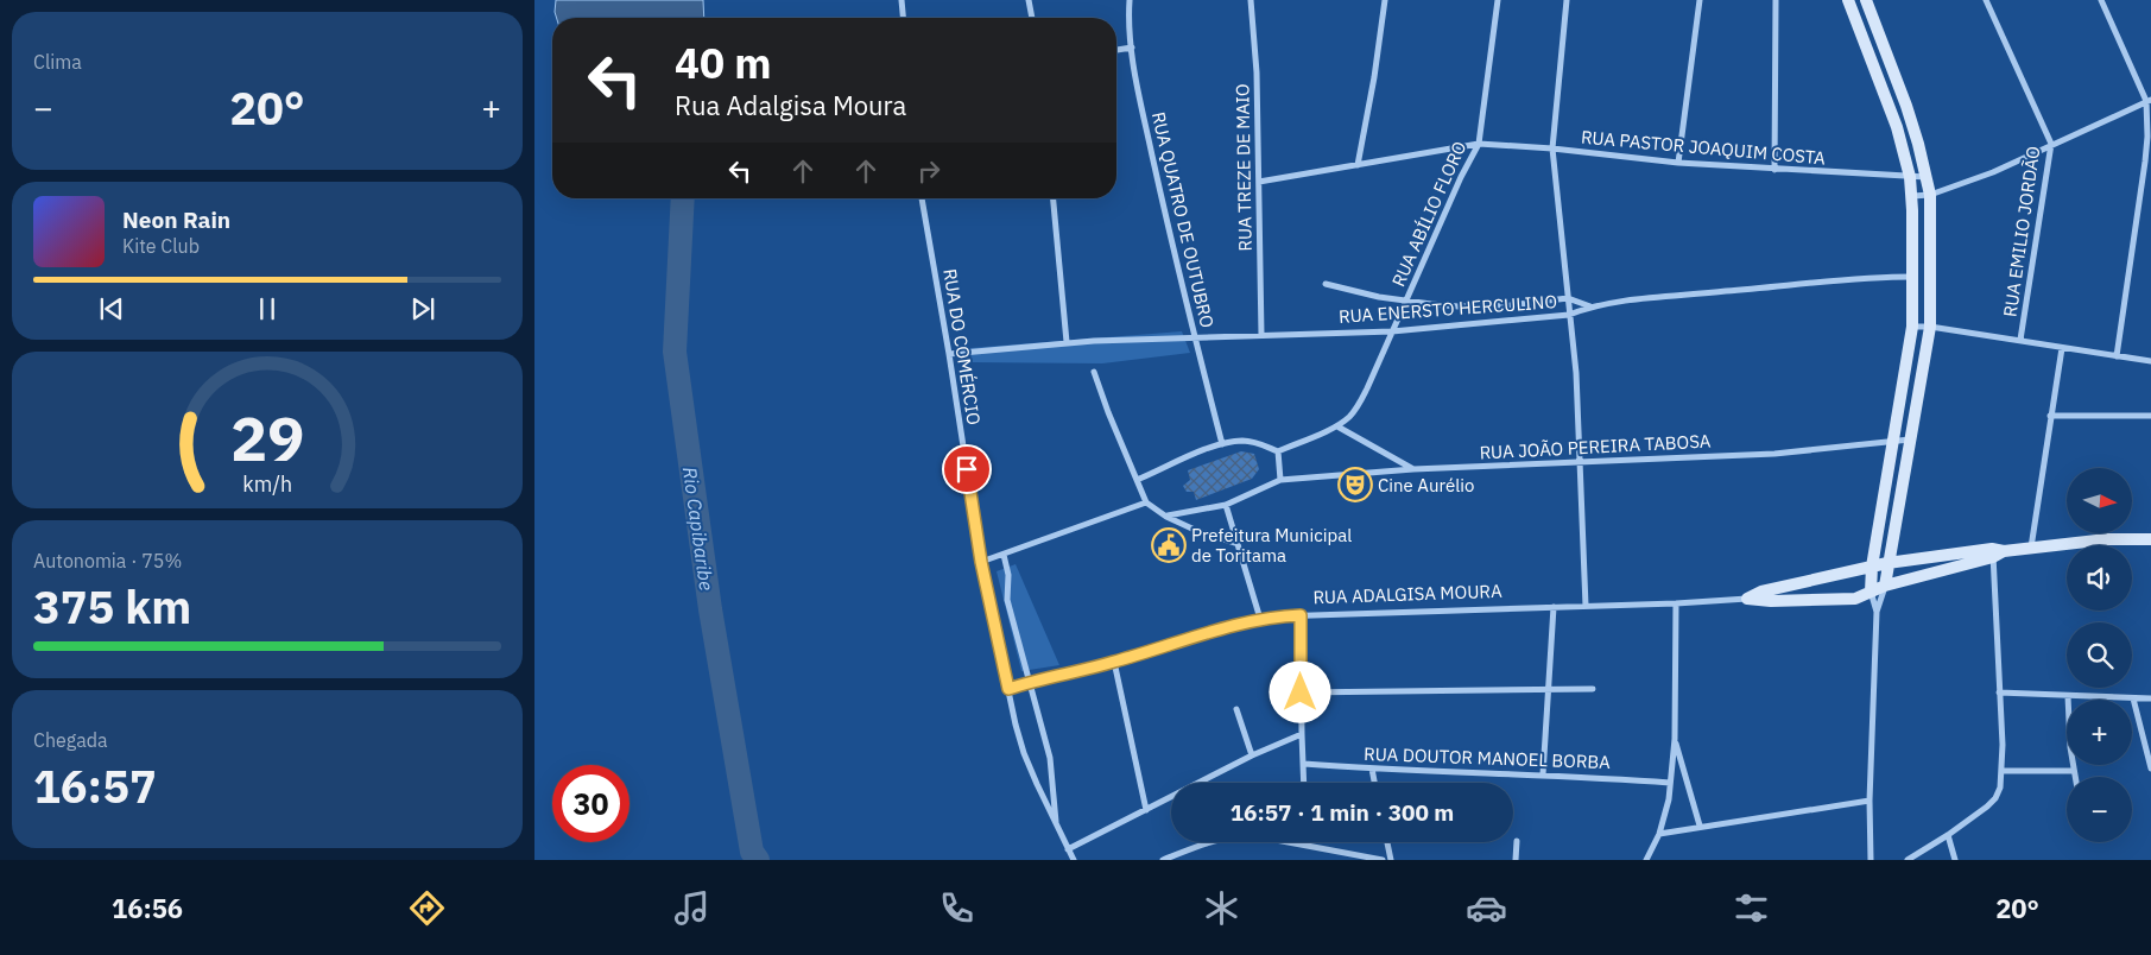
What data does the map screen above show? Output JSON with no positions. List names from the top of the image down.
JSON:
{
  "streets": {
    "street": [
      "RUA PASTOR JOAQUIM COSTA",
      "RUA TREZE DE MAIO",
      "RUA ABÍLIO FLORO",
      "RUA QUATRO DE OUTUBRO",
      "RUA EMILIO JORDÃO",
      "RUA ENERSTO HERCULINO",
      "RUA DO COMÉRCIO",
      "RUA JOÃO PEREIRA TABOSA",
      "RUA ADALGISA MOURA",
      "RUA DOUTOR MANOEL BORBA"
    ]
  },
  "crossings": [
    ["RUA PASTOR JOAQUIM COSTA", "RUA TREZE DE MAIO"],
    ["RUA PASTOR JOAQUIM COSTA", "RUA ABÍLIO FLORO"],
    ["RUA TREZE DE MAIO", "RUA ENERSTO HERCULINO"],
    ["RUA ABÍLIO FLORO", "RUA ENERSTO HERCULINO"],
    ["RUA QUATRO DE OUTUBRO", "RUA ENERSTO HERCULINO"],
    ["RUA ENERSTO HERCULINO", "RUA DO COMÉRCIO"],
    ["RUA DO COMÉRCIO", "RUA ADALGISA MOURA"]
  ],
  "water": ["Rio Capibaribe"],
  "places": {
    "theatre": ["Cine Aurélio"],
    "public building": ["Prefeitura Municipal de Toritama"]
  },
  "north": "right",
  "page": {
    "tile": [
      "Clima",
      ["Autonomia · 75%", "375 km"],
      ["Chegada", "16:57"]
    ],
    "turn": ["40 m", "Rua Adalgisa Moura"],
    "heat": ["−", "20°", "+"],
    "song": ["Neon Rain", "Kite Club"],
    "map_buttons": ["+", "−"],
    "limit": "30",
    "trip": "16:57 · 1 min · 300 m",
    "tabs": ["16:56", "20°"],
    "gauge": ["29", "km/h"]
  }
}
